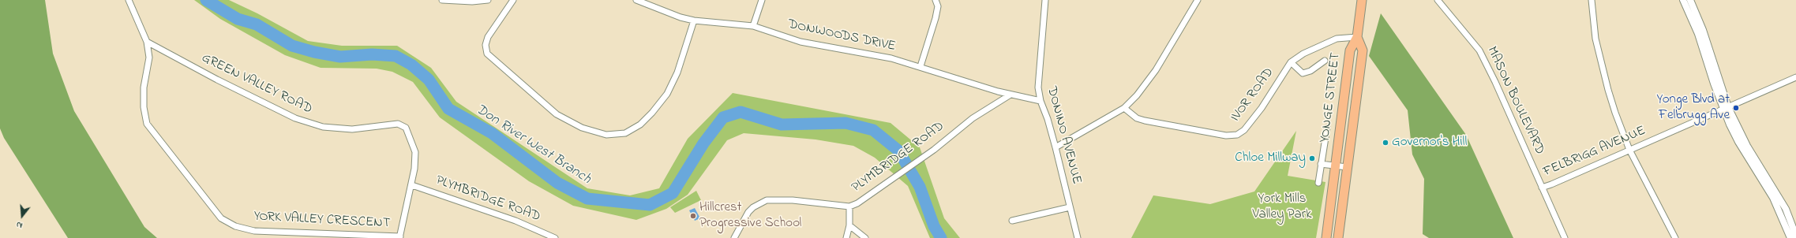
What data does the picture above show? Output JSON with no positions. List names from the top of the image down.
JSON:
{
  "streets": {
    "main road": ["YONGE STREET"],
    "street": [
      "DONWOODS DRIVE",
      "GREEN VALLEY ROAD",
      "IVOR ROAD",
      "MASON BOULEVARD",
      "DONINO AVENUE",
      "FELBRIGG AVENUE",
      "PLYMBRIDGE ROAD",
      "YORK VALLEY CRESCENT"
    ]
  },
  "crossings": [
    ["DONWOODS DRIVE", "DONINO AVENUE"],
    ["DONWOODS DRIVE", "PLYMBRIDGE ROAD"],
    ["GREEN VALLEY ROAD", "PLYMBRIDGE ROAD"],
    ["GREEN VALLEY ROAD", "YORK VALLEY CRESCENT"],
    ["IVOR ROAD", "YONGE STREET"],
    ["MASON BOULEVARD", "FELBRIGG AVENUE"]
  ],
  "water": ["Don River West Branch"],
  "parks": ["York Mills Valley Park"],
  "places": [
    "Yonge Blvd at Felbrugg Ave",
    "Governor's Hill",
    "Chloe Millway",
    "Hillcrest Progressive School"
  ],
  "north": "bottom"
}
